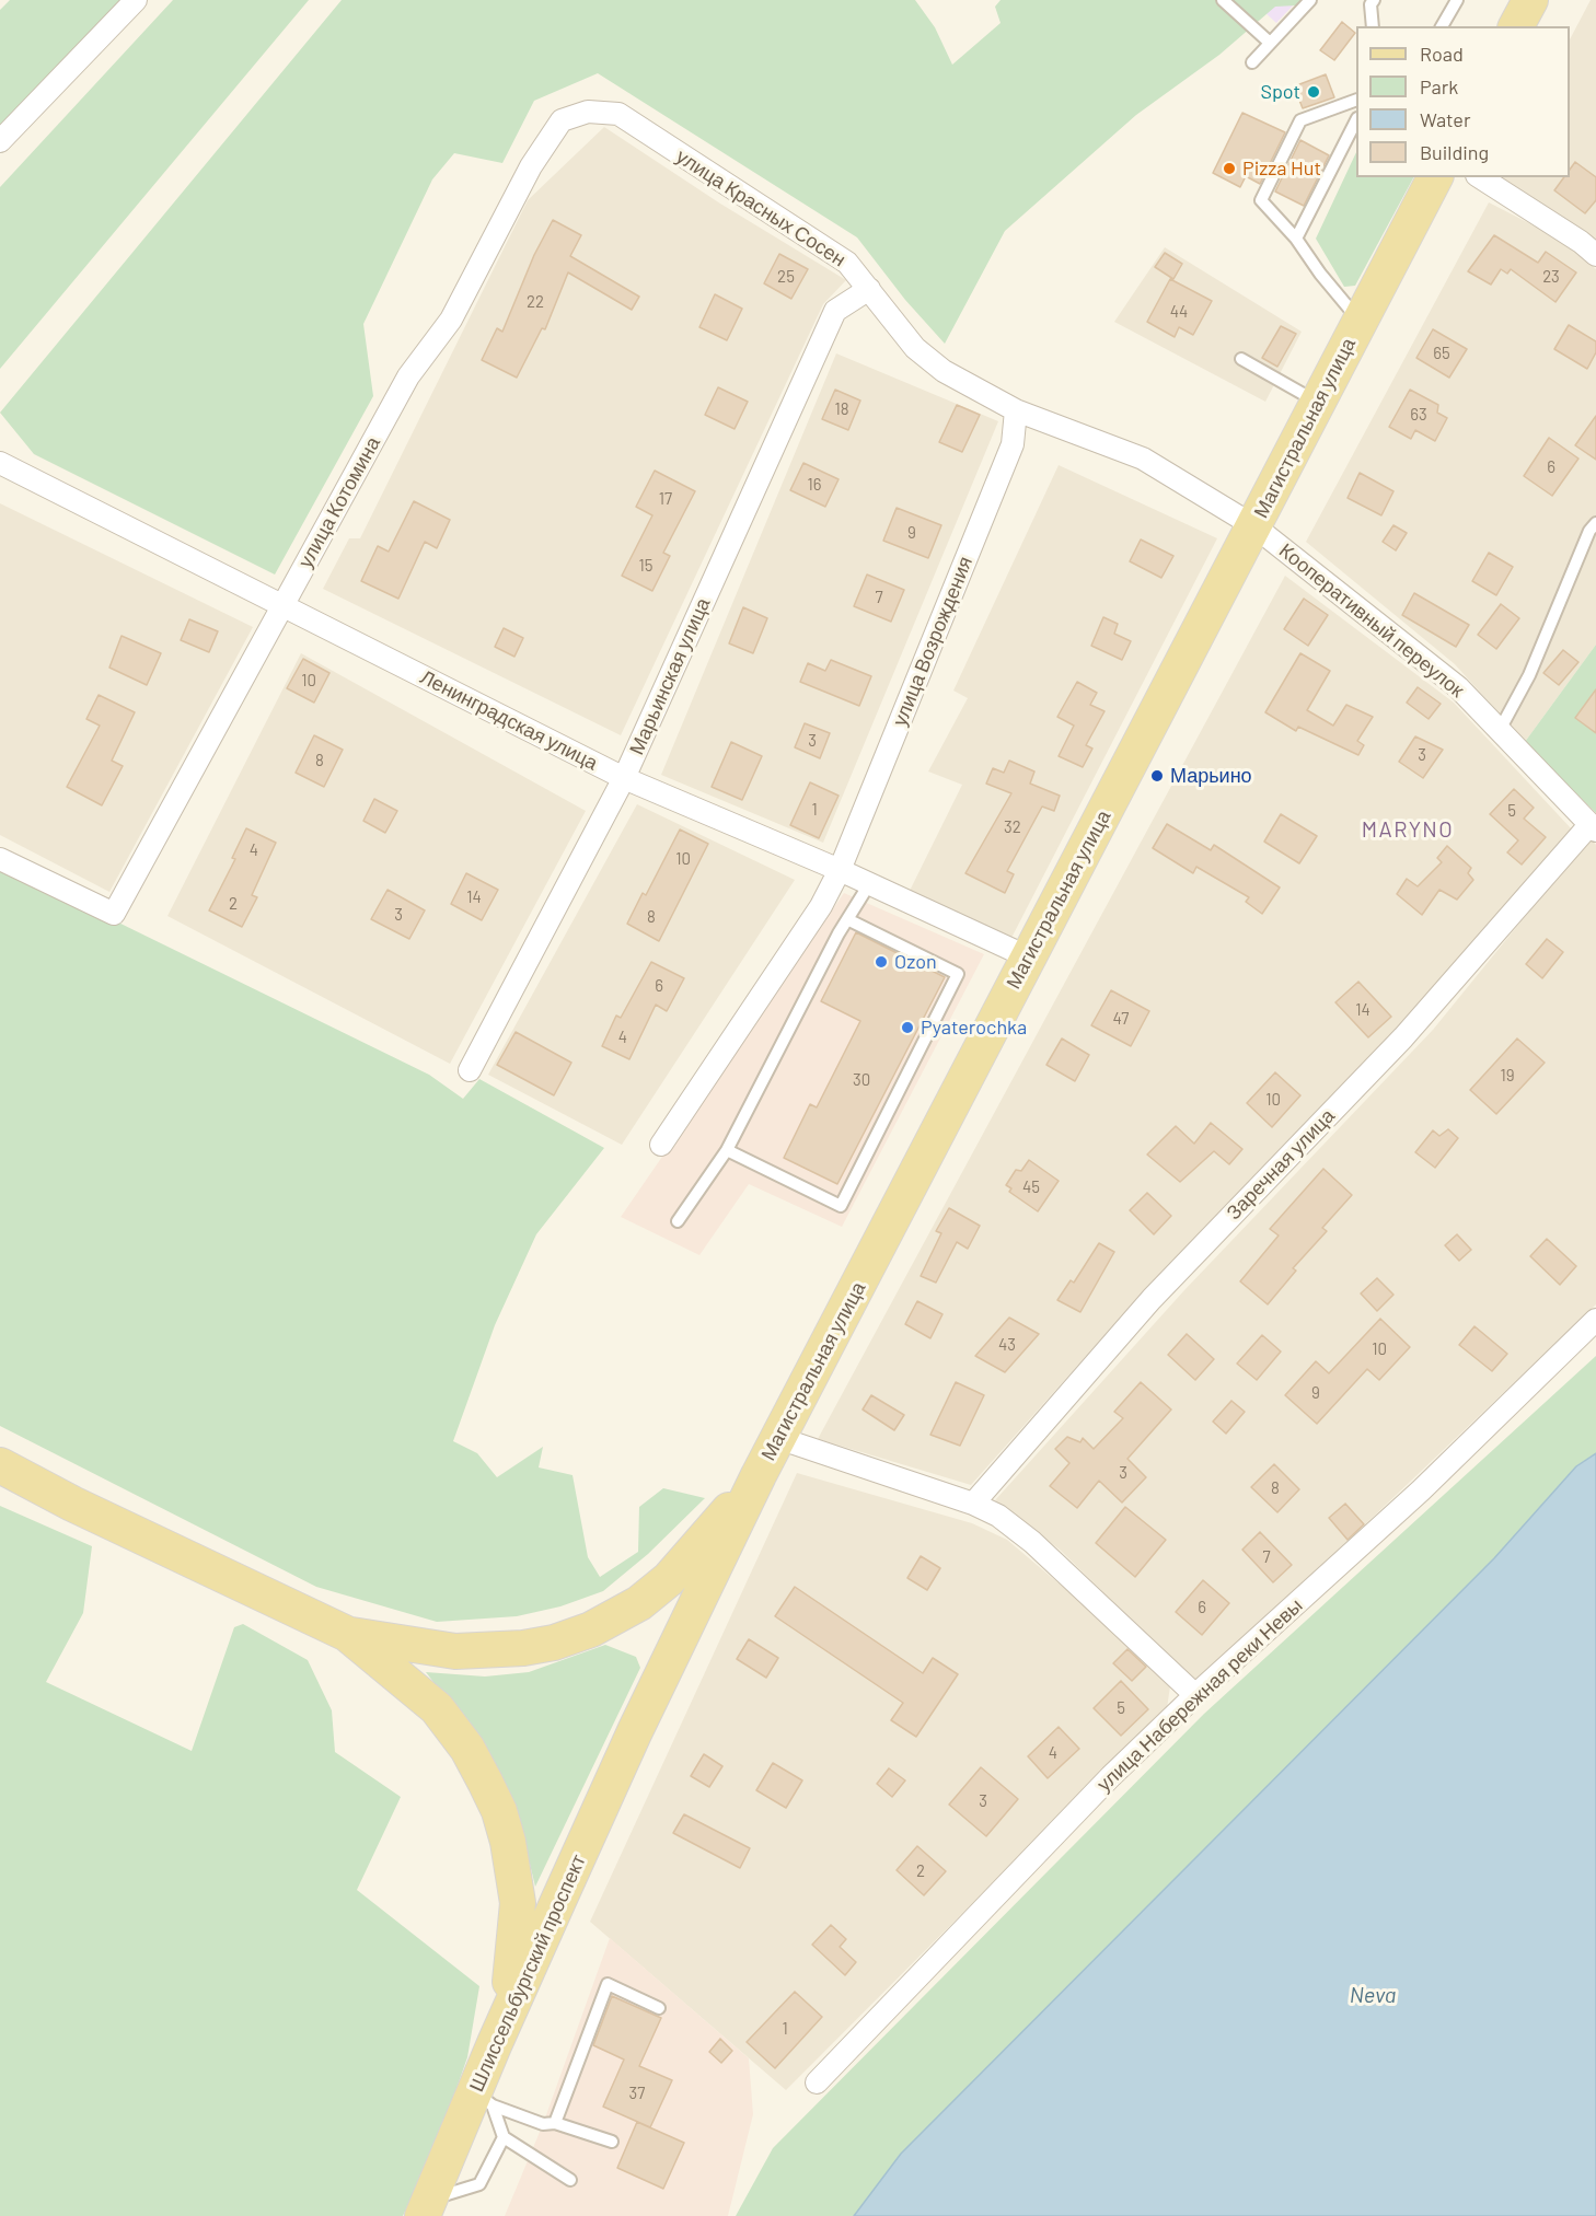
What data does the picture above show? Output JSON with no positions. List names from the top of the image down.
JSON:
{
  "streets": {
    "main road": ["Магистральная улица", "Шлиссельбургский проспект"],
    "street": [
      "улица Красных Сосен",
      "улица Котомина",
      "Кооперативный переулок",
      "улица Возрождения",
      "Марьинская улица",
      "Ленинградская улица",
      "Заречная улица",
      "улица Набережная реки Невы"
    ]
  },
  "crossings": [
    ["улица Красных Сосен", "Магистральная улица"],
    ["улица Красных Сосен", "улица Котомина"],
    ["улица Красных Сосен", "Кооперативный переулок"],
    ["улица Красных Сосен", "улица Возрождения"],
    ["улица Красных Сосен", "Марьинская улица"],
    ["Магистральная улица", "Кооперативный переулок"],
    ["Магистральная улица", "Ленинградская улица"],
    ["Магистральная улица", "Шлиссельбургский проспект"],
    ["улица Котомина", "Ленинградская улица"],
    ["Кооперативный переулок", "Заречная улица"],
    ["улица Возрождения", "Ленинградская улица"],
    ["Марьинская улица", "Ленинградская улица"]
  ],
  "districts": ["MARYNO"],
  "water": ["Neva"],
  "places": [
    "Spot",
    "Pizza Hut",
    "Марьино",
    "Ozon",
    "Pyaterochka"
  ],
  "house_numbers": [
    "25",
    "23",
    "22",
    "44",
    "65",
    "18",
    "63",
    "6",
    "16",
    "17",
    "9",
    "15",
    "7",
    "10",
    "3",
    "3",
    "8",
    "1",
    "5",
    "32",
    "4",
    "10",
    "14",
    "2",
    "3",
    "8",
    "6",
    "14",
    "47",
    "4",
    "19",
    "30",
    "10",
    "45",
    "43",
    "10",
    "9",
    "3",
    "8",
    "7",
    "6",
    "5",
    "4",
    "3",
    "2",
    "1",
    "37"
  ],
  "legend": [
    "Road",
    "Park",
    "Water",
    "Building"
  ]
}
